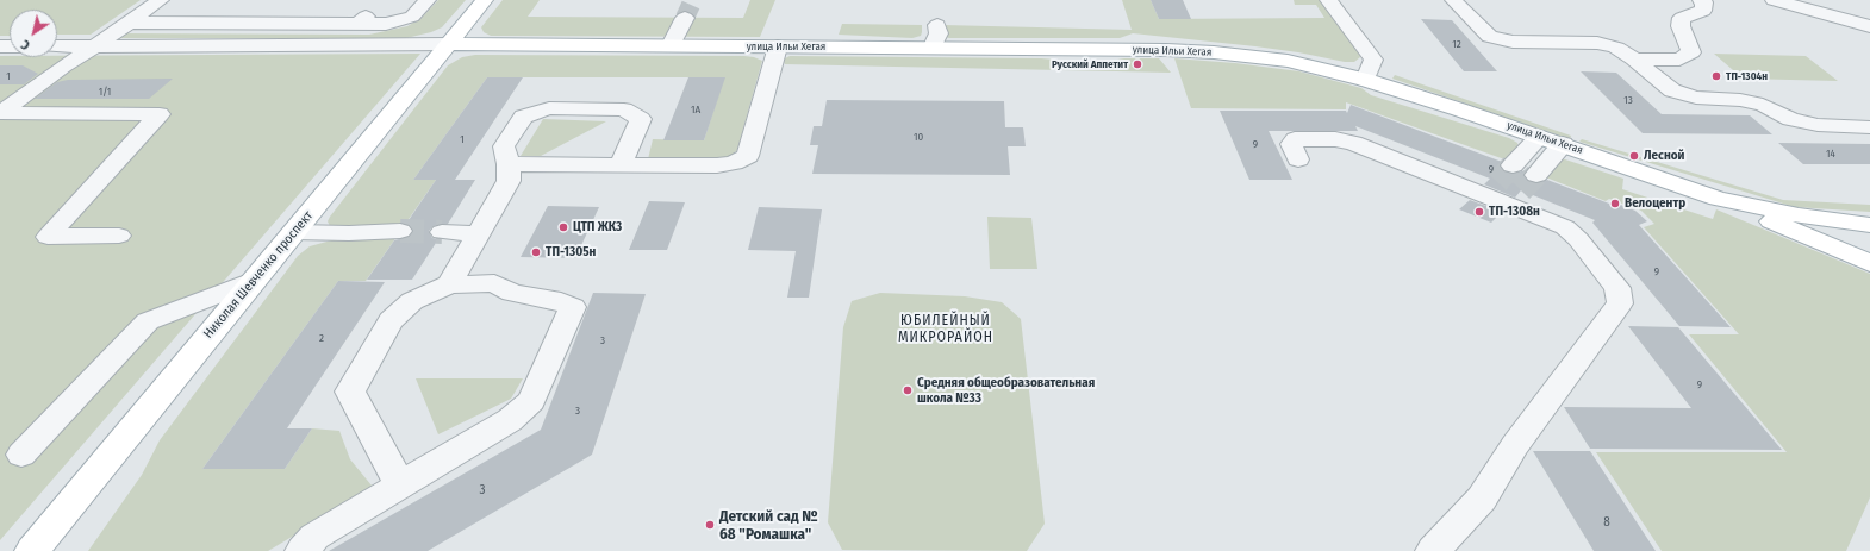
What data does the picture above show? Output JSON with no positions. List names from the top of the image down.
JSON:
{
  "streets": {
    "main road": ["улица Ильи Хегая", "Николая Шевченко проспект"]
  },
  "crossings": [
    ["улица Ильи Хегая", "Николая Шевченко проспект"]
  ],
  "districts": ["ЮБИЛЕЙНЫЙ МИКРОРАЙОН"],
  "places": [
    "Русский Аппетит",
    "ТП-1304н",
    "Лесной",
    "Велоцентр",
    "ТП-1308н",
    "ЦТП ЖК3",
    "ТП-1305н",
    "Средняя общеобразовательная школа №33",
    "Детский сад № 68 \"Ромашка\""
  ],
  "house_numbers": [
    "12",
    "1",
    "1/1",
    "13",
    "1А",
    "10",
    "1",
    "9",
    "14",
    "9",
    "9",
    "2",
    "3",
    "9",
    "3",
    "3",
    "8"
  ],
  "north": "bottom left"
}
